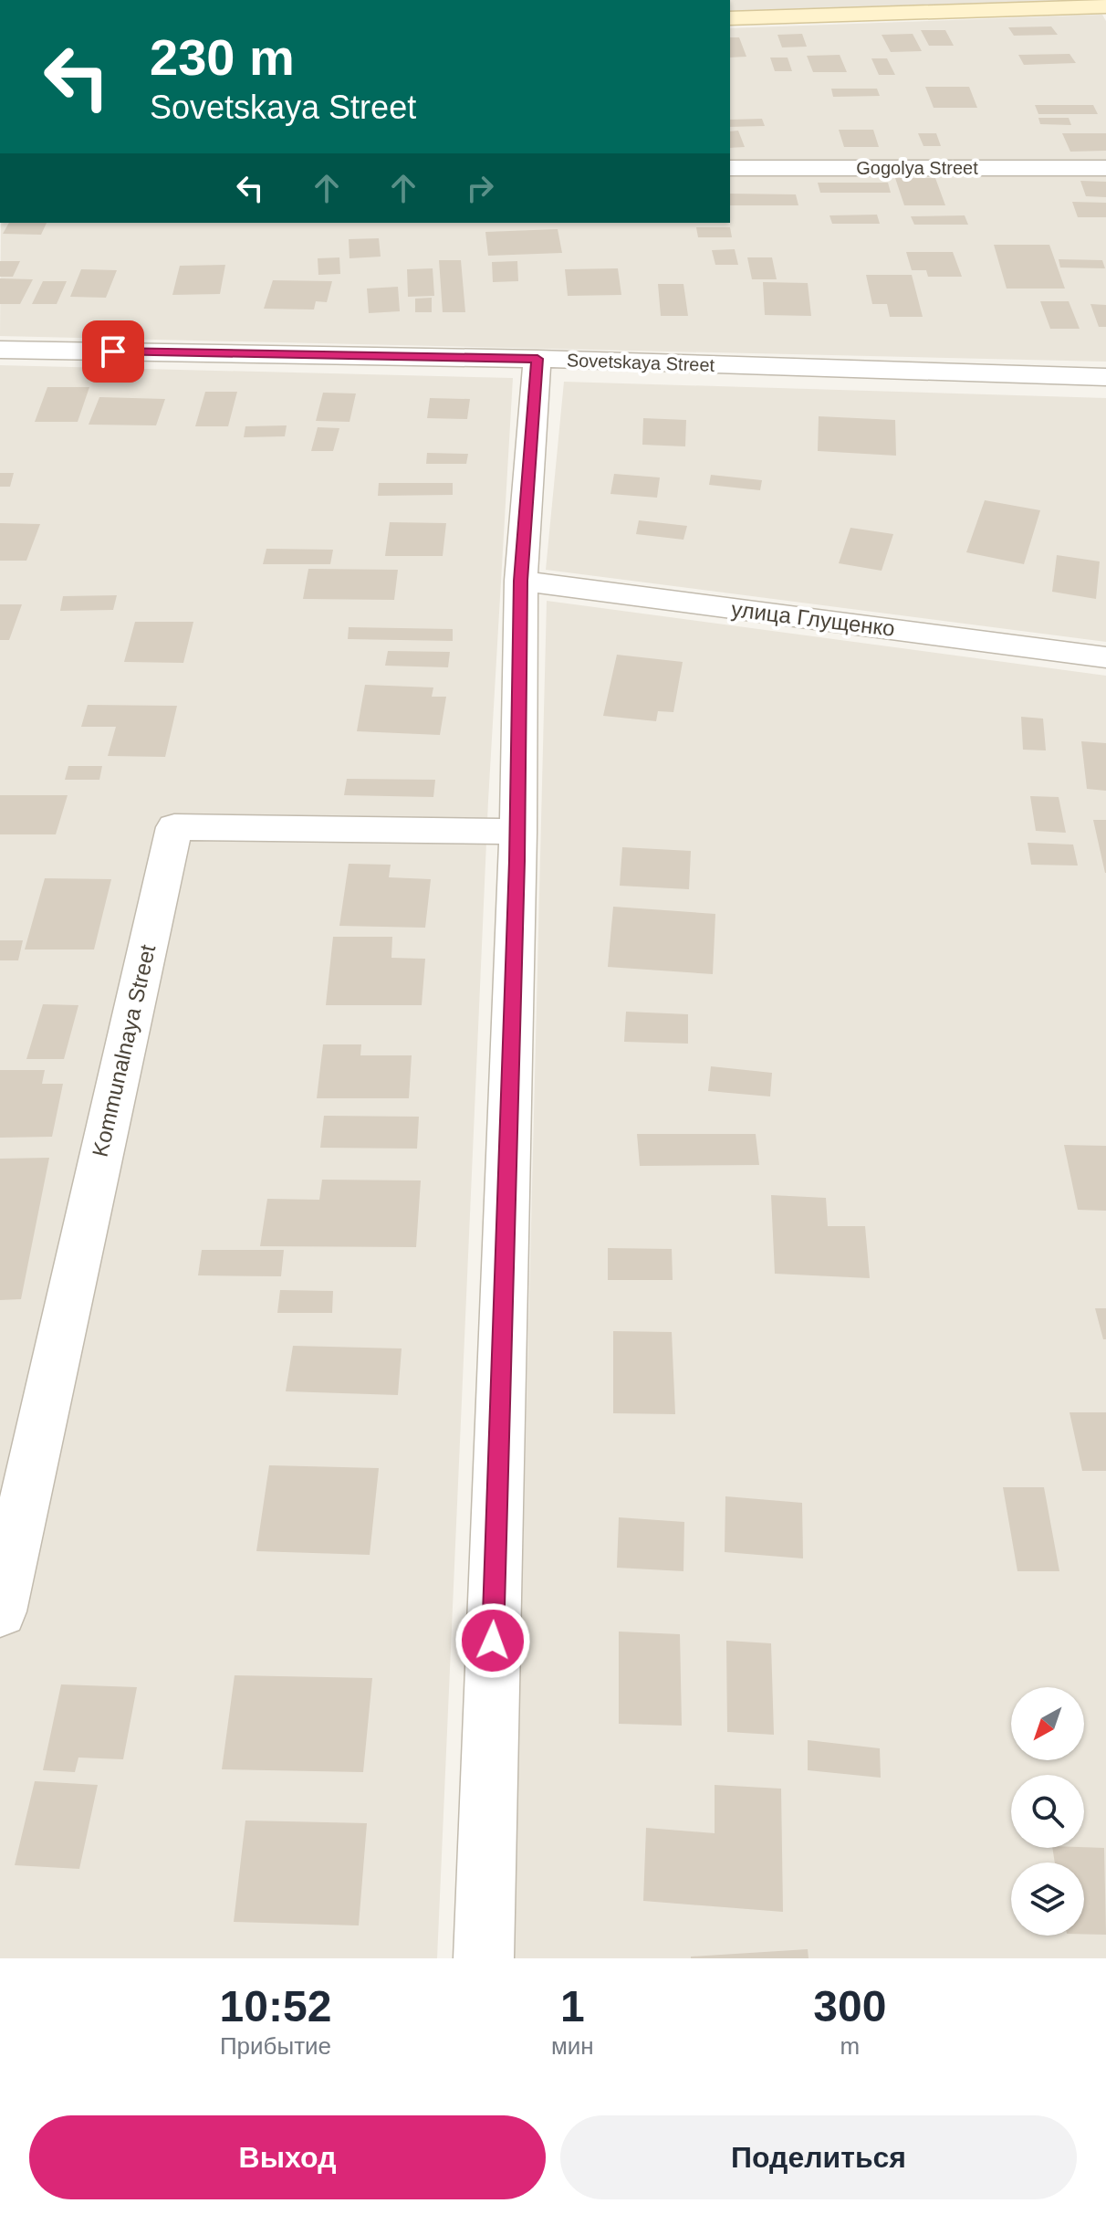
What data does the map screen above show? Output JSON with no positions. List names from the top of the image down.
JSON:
{
  "streets": {
    "street": [
      "Gogolya Street",
      "Sovetskaya Street",
      "улица Глущенко",
      "Kommunalnaya Street"
    ]
  },
  "north": "bottom left",
  "page": {
    "turn": ["230 m", "Sovetskaya Street"],
    "eta": [
      "10:52",
      "Прибытие",
      "1",
      "мин",
      "300",
      "m"
    ],
    "buttons": ["Выход", "Поделиться"]
  }
}
